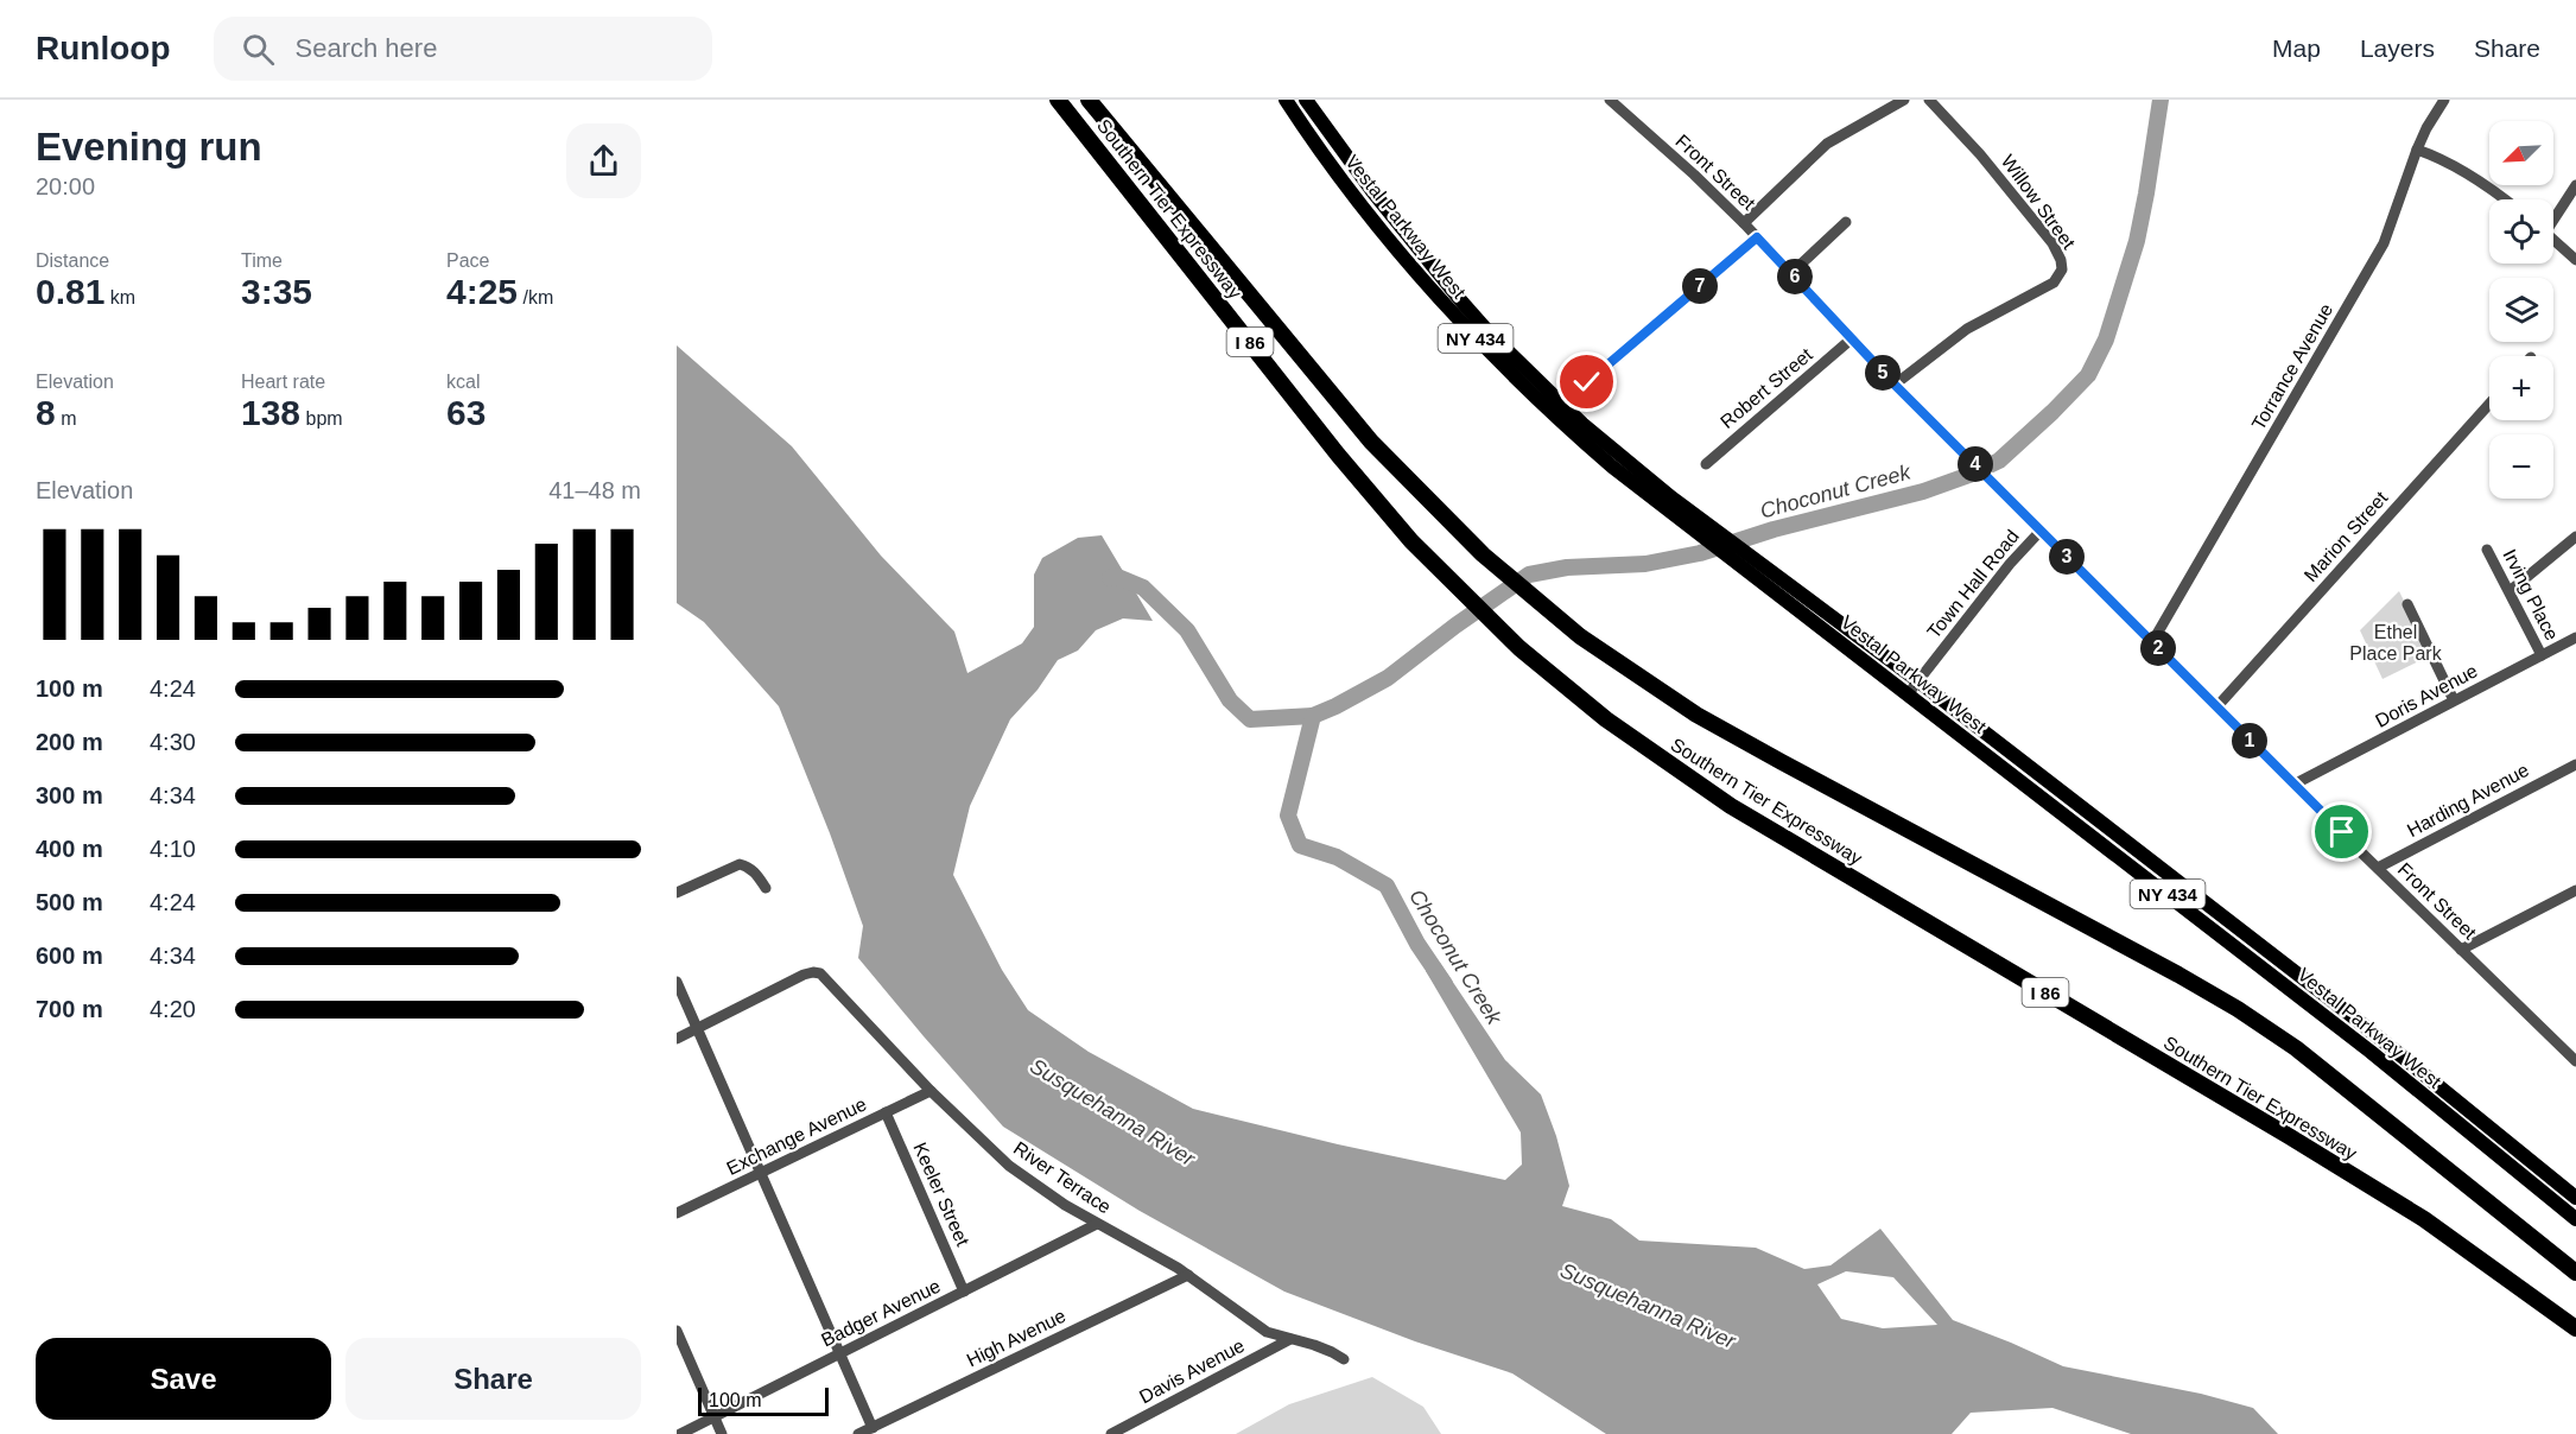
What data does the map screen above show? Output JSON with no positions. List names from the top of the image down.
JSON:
{
  "streets": {
    "highway": ["Southern Tier Expressway", "I 86"],
    "main road": ["Vestal Parkway West", "NY 434"],
    "street": [
      "Front Street",
      "Willow Street",
      "Torrance Avenue",
      "Robert Street",
      "Marion Street",
      "Town Hall Road",
      "Irving Place",
      "Doris Avenue",
      "Harding Avenue",
      "Exchange Avenue",
      "River Terrace",
      "Keeler Street",
      "Badger Avenue",
      "High Avenue",
      "Davis Avenue"
    ]
  },
  "crossings": [
    ["Front Street", "Willow Street"],
    ["Front Street", "Torrance Avenue"],
    ["Front Street", "Robert Street"],
    ["Front Street", "Marion Street"],
    ["Front Street", "Town Hall Road"],
    ["Front Street", "Doris Avenue"],
    ["Front Street", "Harding Avenue"],
    ["Vestal Parkway West", "Town Hall Road"],
    ["Irving Place", "Doris Avenue"],
    ["Exchange Avenue", "River Terrace"],
    ["Exchange Avenue", "Keeler Street"],
    ["River Terrace", "Badger Avenue"],
    ["River Terrace", "High Avenue"],
    ["River Terrace", "Davis Avenue"],
    ["Keeler Street", "Badger Avenue"]
  ],
  "water": ["Choconut Creek", "Susquehanna River"],
  "parks": ["Ethel Place Park"],
  "scale_bar": "100 m",
  "north": "bottom left",
  "page": {
    "header": "Runloop",
    "search": "Search here",
    "nav": ["Map", "Layers", "Share"],
    "heading": ["Evening run", "20:00"],
    "map_buttons": ["+", "−"],
    "stats": [
      ["Distance", "0.81 km"],
      ["Time", "3:35"],
      ["Pace", "4:25 /km"],
      ["Elevation", "8 m"],
      ["Heart rate", "138 bpm"],
      ["kcal", "63"]
    ],
    "pins": [
      "6",
      "7",
      "5",
      "4",
      "3",
      "2",
      "1"
    ],
    "chart": ["Elevation", "41–48 m"],
    "list": [
      {
        "name": "100 m",
        "note": "4:24"
      },
      {
        "name": "200 m",
        "note": "4:30"
      },
      {
        "name": "300 m",
        "note": "4:34"
      },
      {
        "name": "400 m",
        "note": "4:10"
      },
      {
        "name": "500 m",
        "note": "4:24"
      },
      {
        "name": "600 m",
        "note": "4:34"
      },
      {
        "name": "700 m",
        "note": "4:20"
      }
    ],
    "buttons": ["Save", "Share"],
    "scale": "100 m"
  }
}
